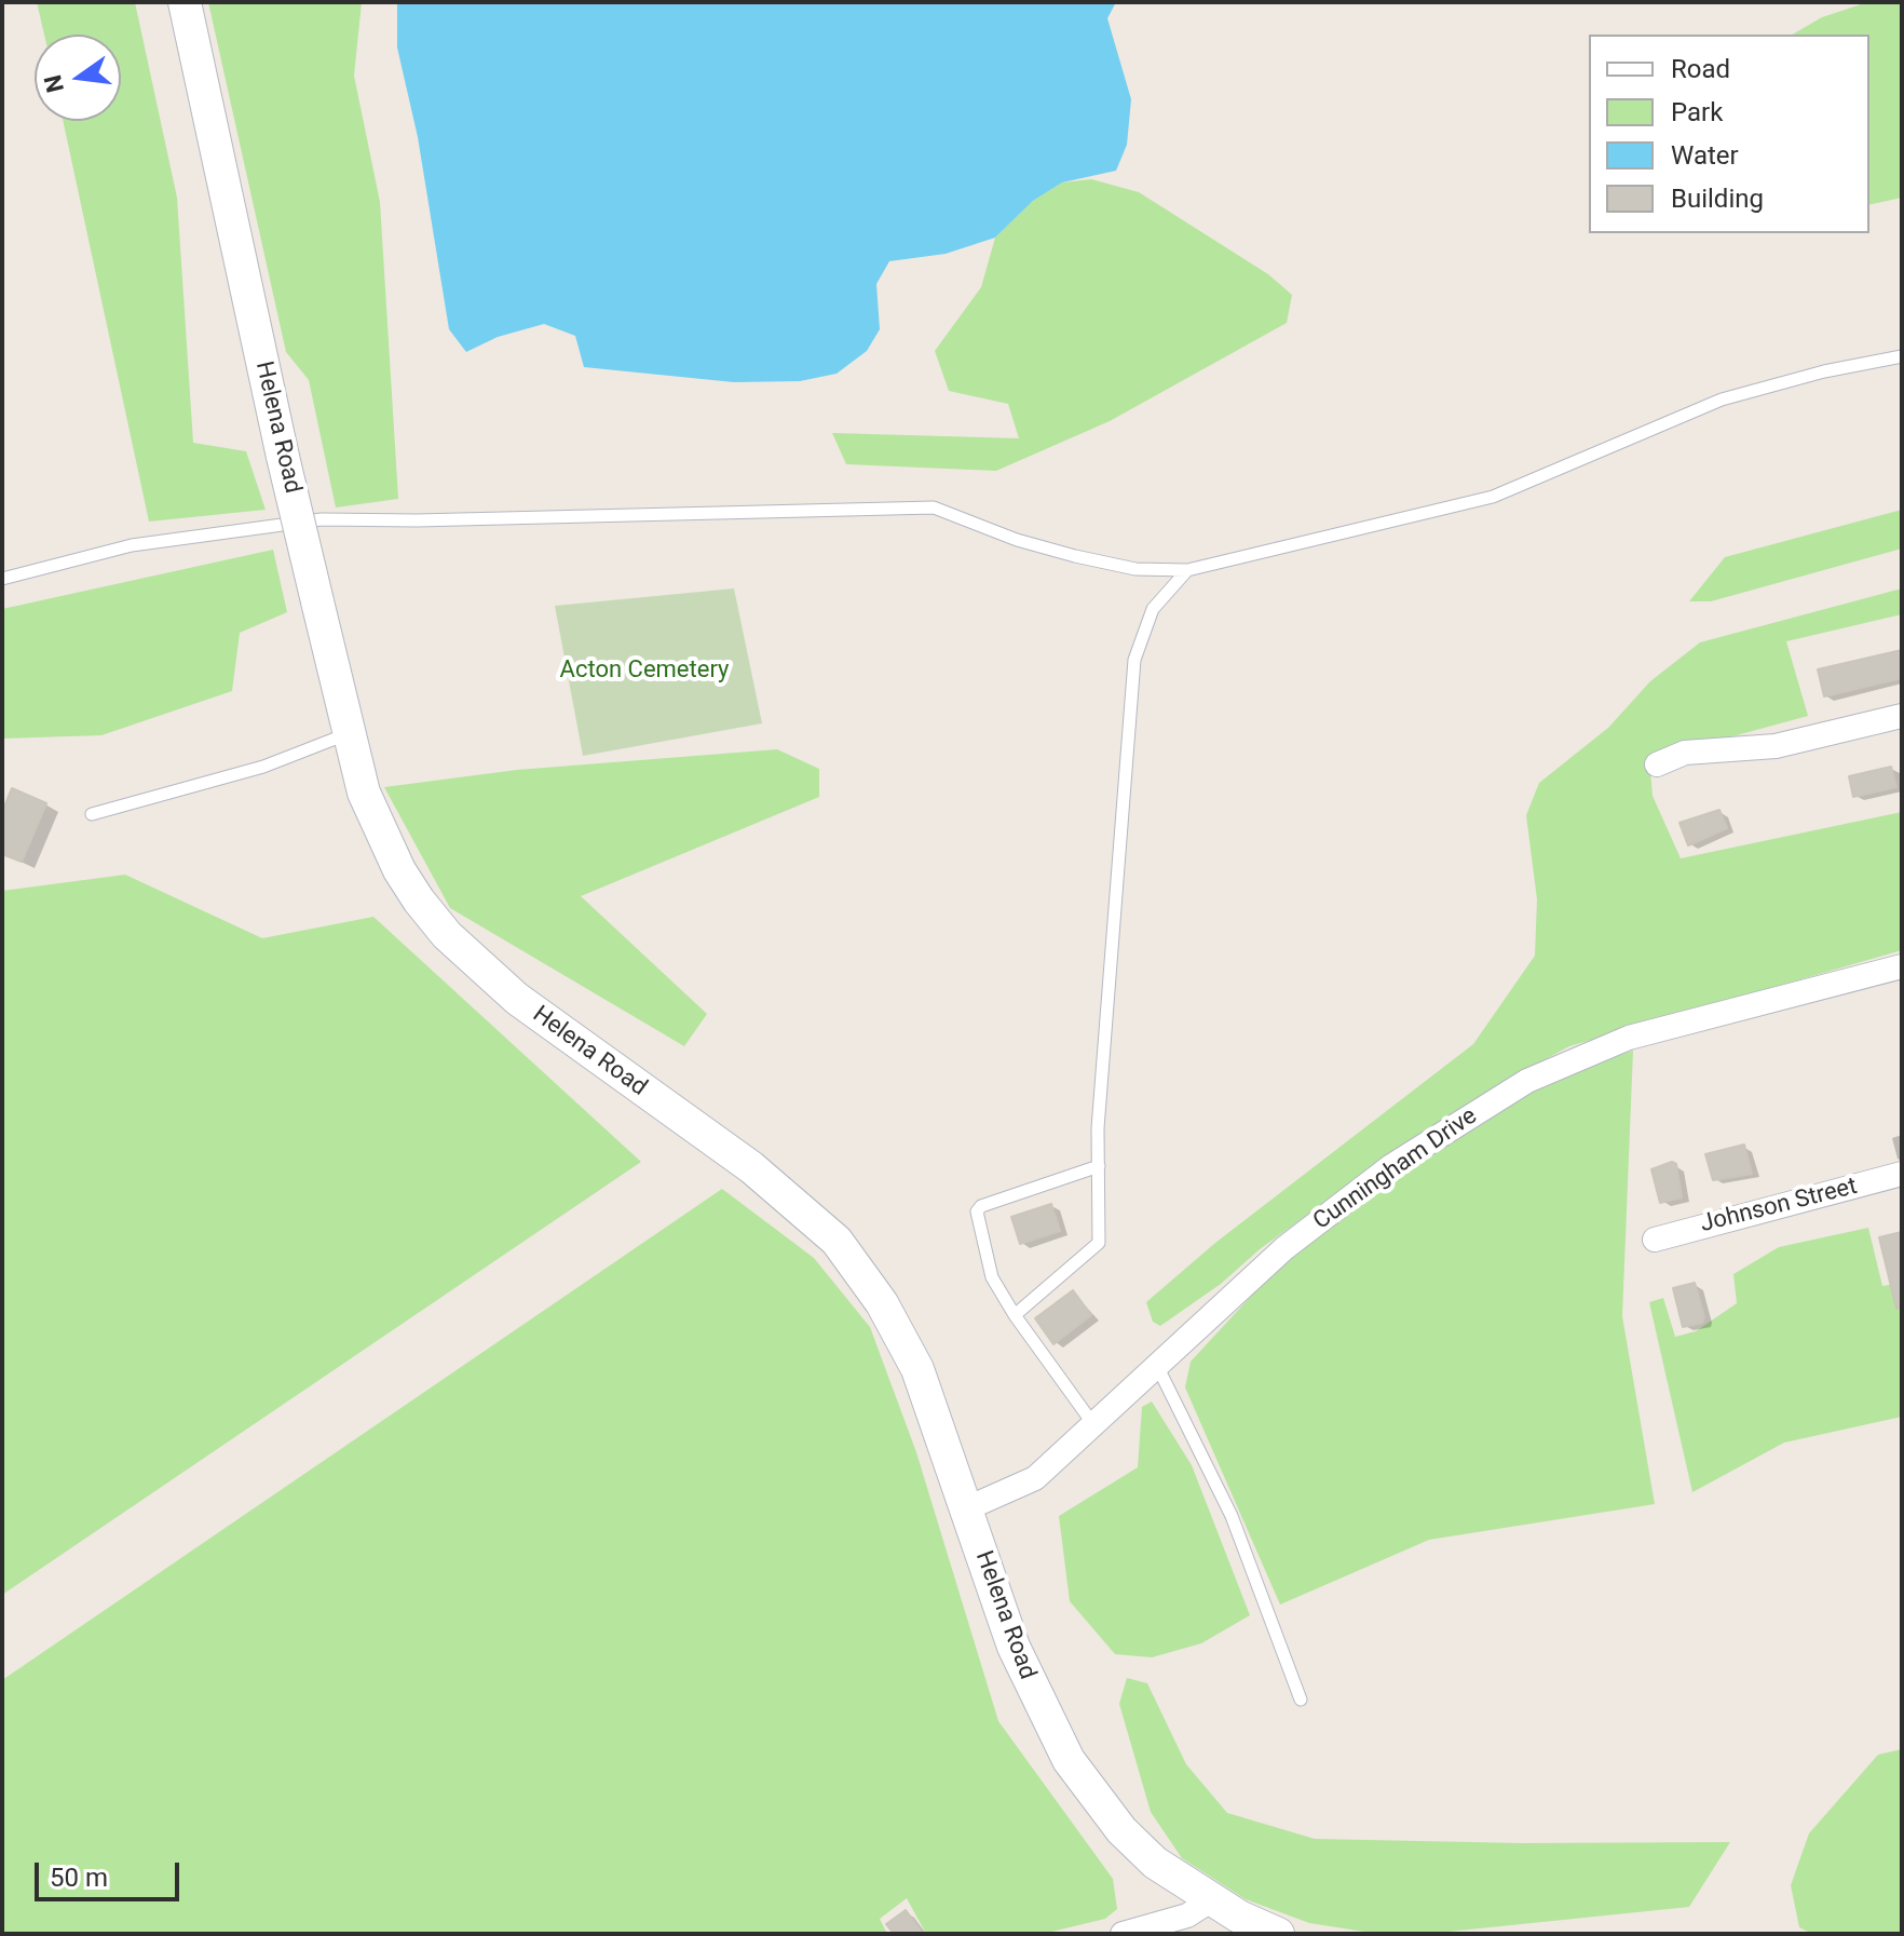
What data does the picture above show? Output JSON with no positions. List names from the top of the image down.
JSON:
{
  "streets": {
    "main road": ["Helena Road"],
    "street": ["Cunningham Drive", "Johnson Street"]
  },
  "crossings": [
    ["Helena Road", "Cunningham Drive"]
  ],
  "parks": ["Acton Cemetery"],
  "legend": [
    "Road",
    "Park",
    "Water",
    "Building"
  ],
  "scale_bar": "50 m",
  "north": "left"
}
